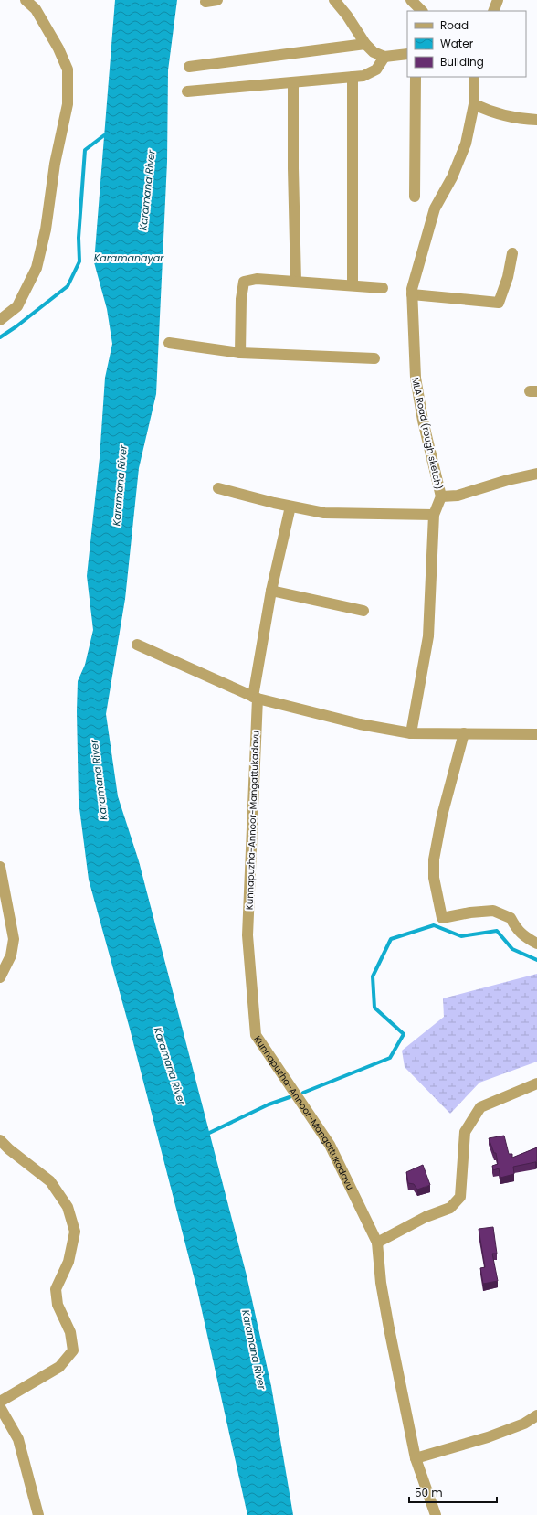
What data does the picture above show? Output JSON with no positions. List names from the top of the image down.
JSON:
{
  "streets": {
    "street": ["MLA Road (rough sketch)", "Kunnapuzha-Annoor-Mangattukadavu"]
  },
  "water": ["Karamana River", "Karamanayar"],
  "legend": ["Road", "Water", "Building"],
  "scale_bar": "50 m"
}
